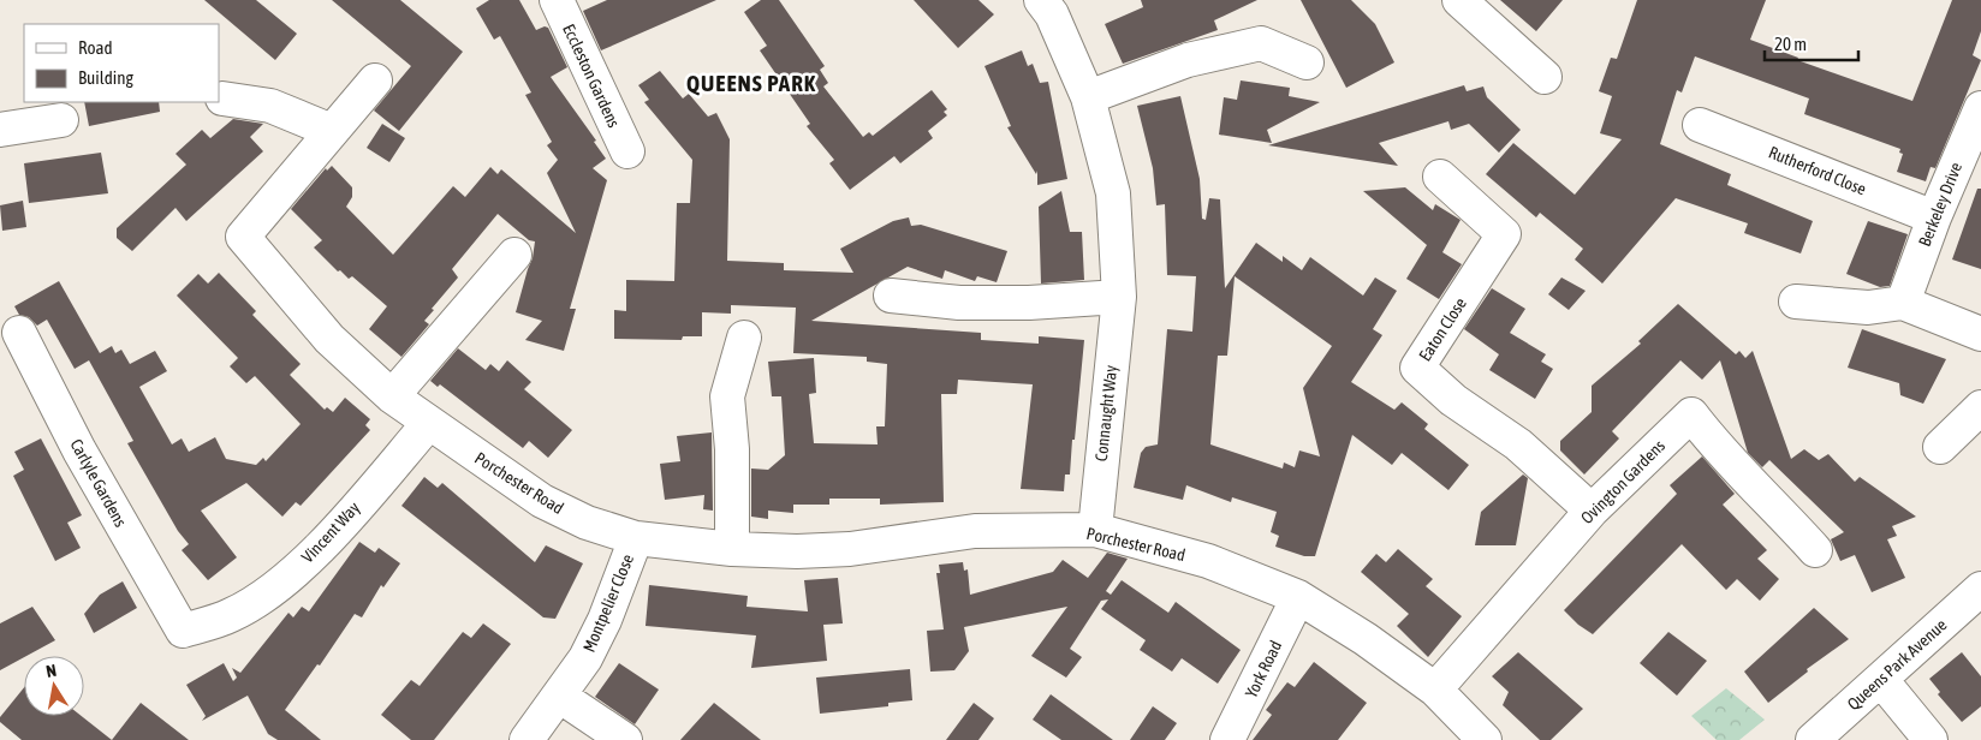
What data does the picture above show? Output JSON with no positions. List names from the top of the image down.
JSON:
{
  "streets": {
    "street": [
      "Eccleston Gardens",
      "Rutherford Close",
      "Berkeley Drive",
      "Eaton Close",
      "Connaught Way",
      "Ovington Gardens",
      "Carlyle Gardens",
      "Porchester Road",
      "Vincent Way",
      "Montpelier Close",
      "Queens Park Avenue",
      "York Road"
    ]
  },
  "crossings": [
    ["Rutherford Close", "Berkeley Drive"],
    ["Eaton Close", "Ovington Gardens"],
    ["Connaught Way", "Porchester Road"],
    ["Ovington Gardens", "Porchester Road"],
    ["Carlyle Gardens", "Vincent Way"],
    ["Porchester Road", "Vincent Way"],
    ["Porchester Road", "Montpelier Close"],
    ["Porchester Road", "York Road"]
  ],
  "districts": ["QUEENS PARK"],
  "legend": ["Road", "Building"],
  "scale_bar": "20 m",
  "north": "top"
}
